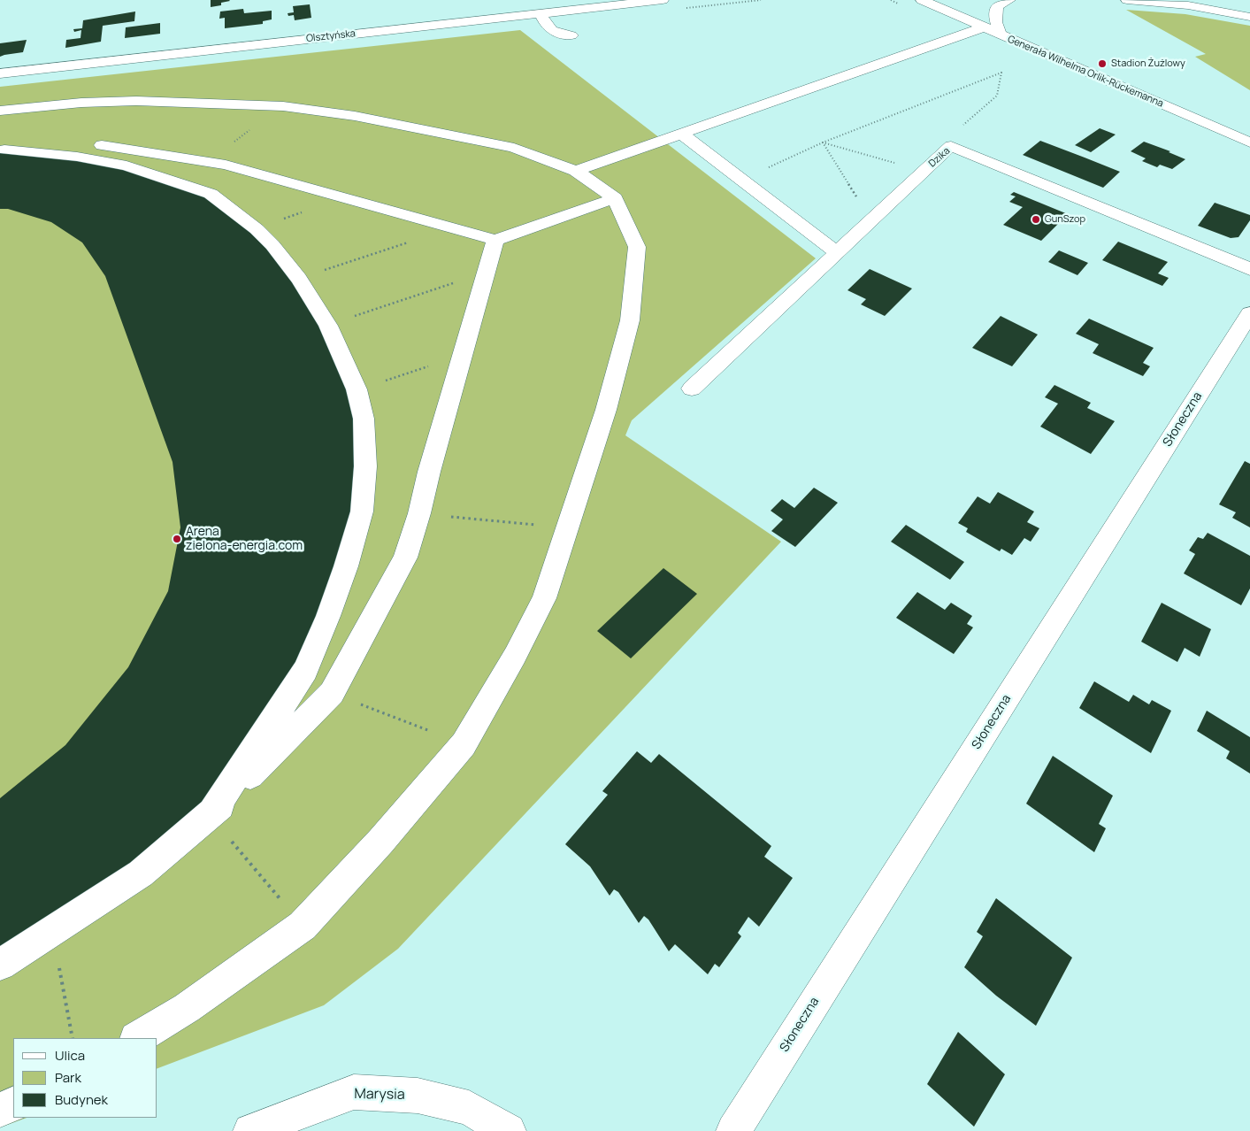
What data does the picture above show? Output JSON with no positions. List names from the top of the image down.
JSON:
{
  "streets": {
    "street": [
      "Olsztyńska",
      "Generała Wilhelma Orlik-Rückemanna",
      "Dzika",
      "Słoneczna",
      "Marysia"
    ]
  },
  "places": ["Stadion Żużlowy", "GunSzop", "Arena zielona-energia.com"],
  "legend": ["Ulica", "Park", "Budynek"]
}
